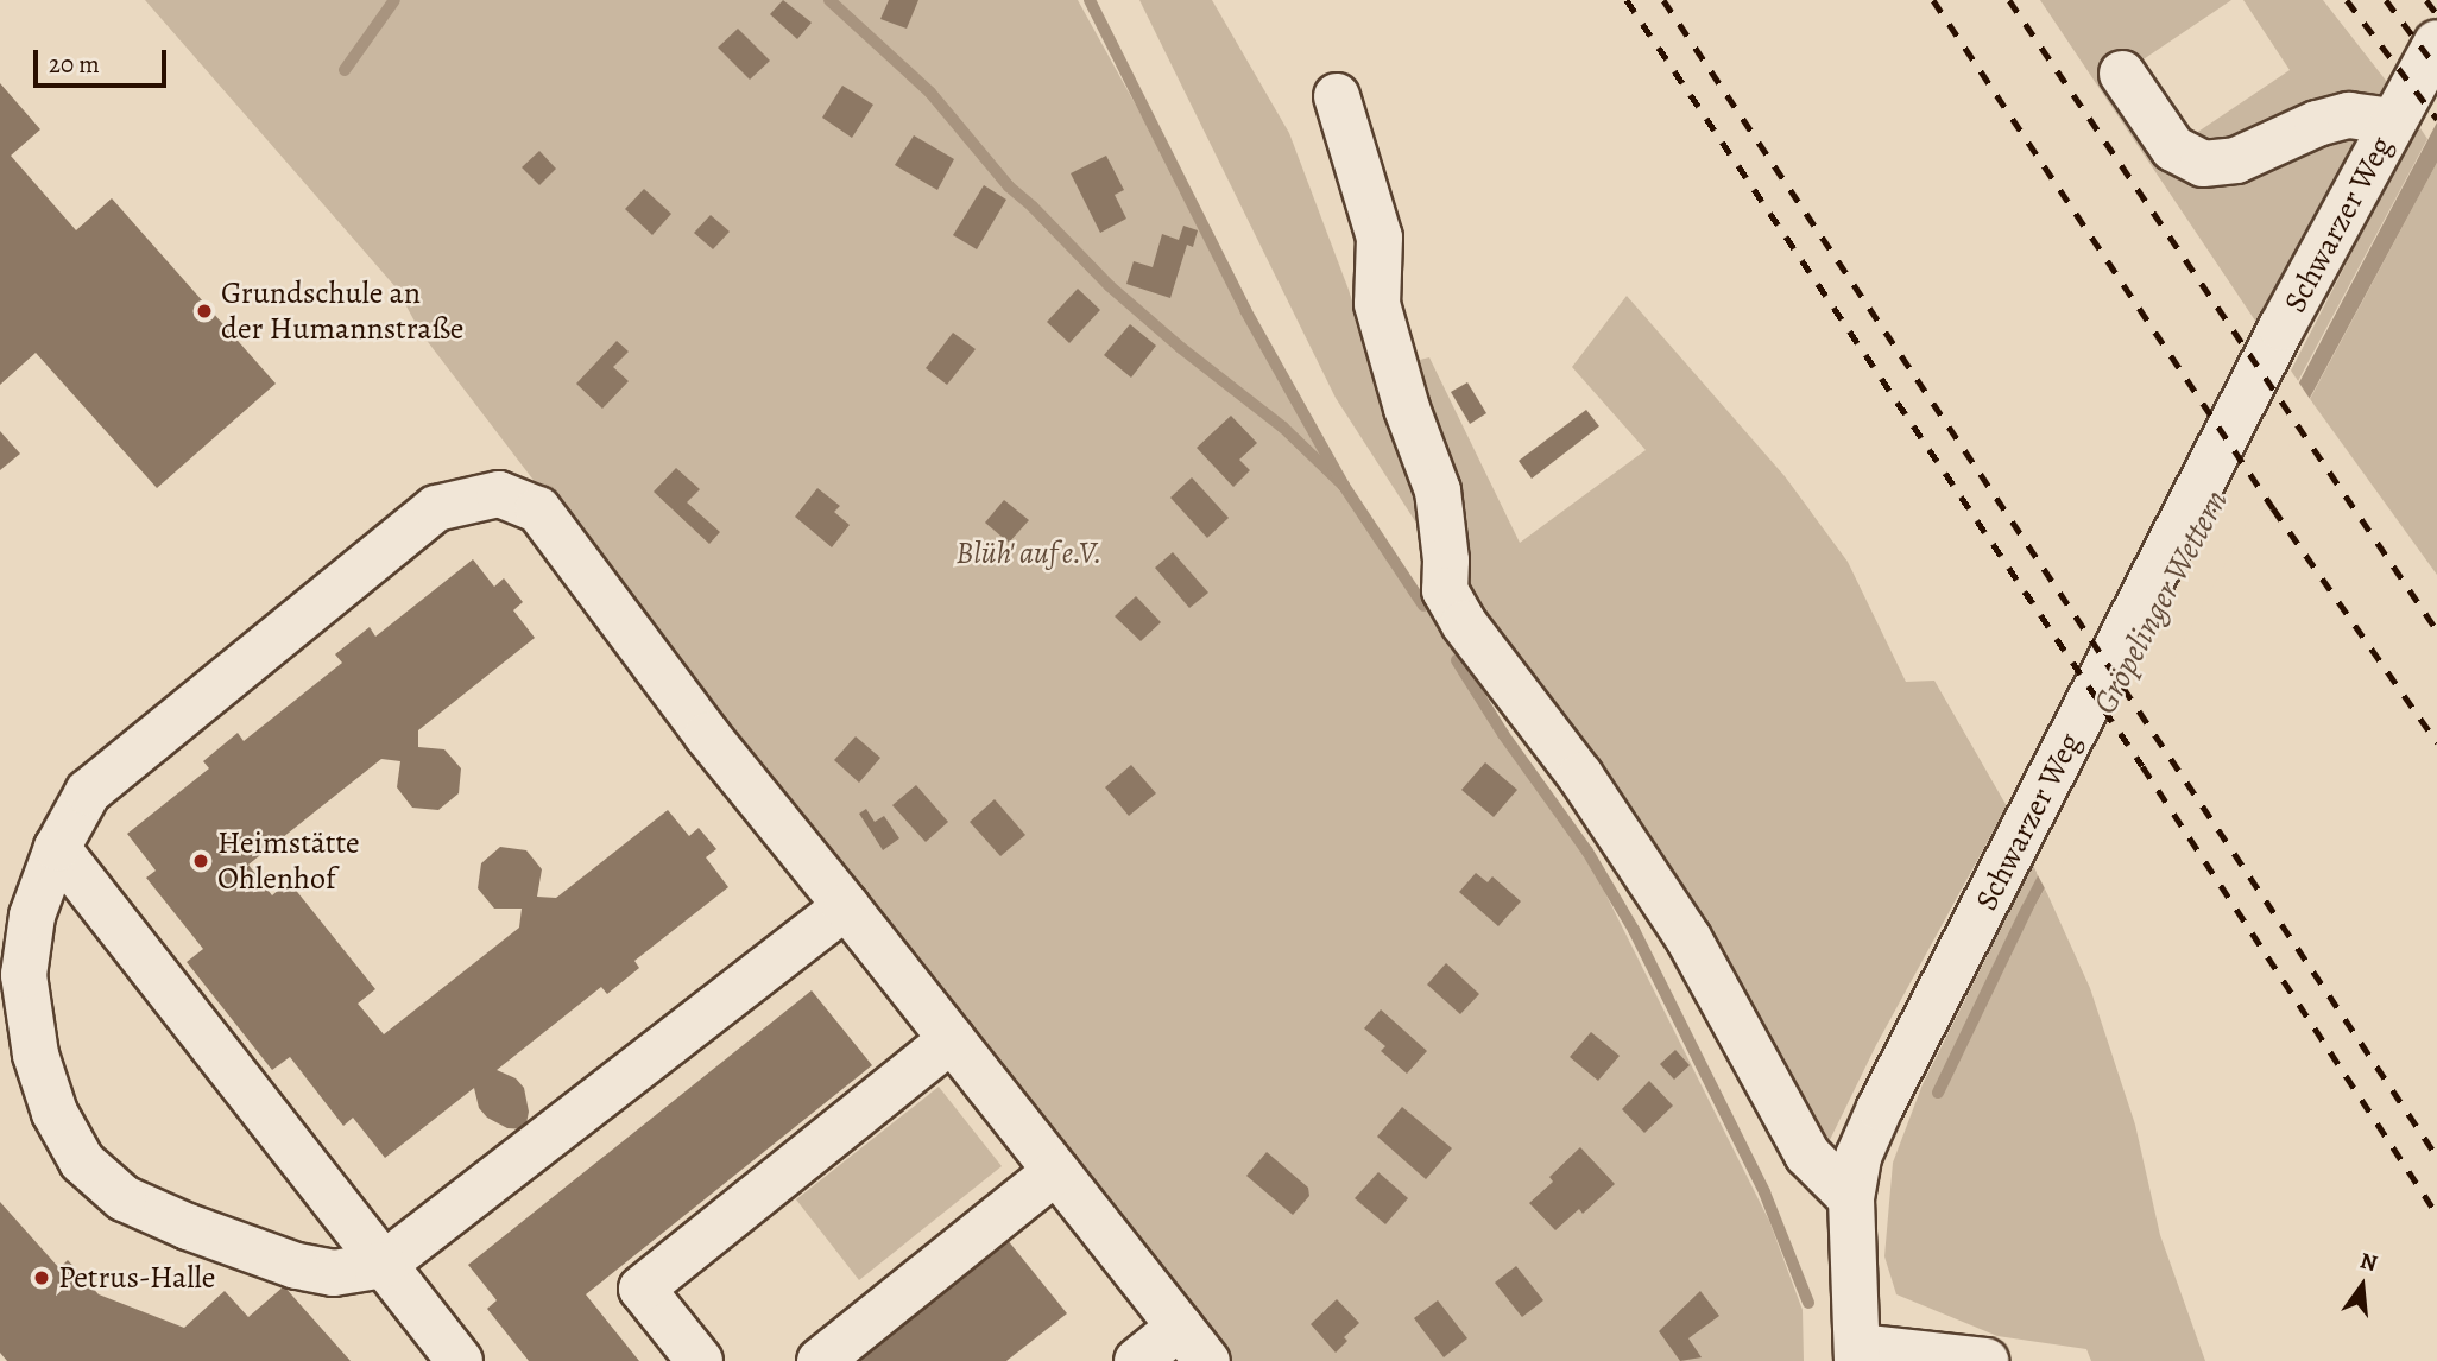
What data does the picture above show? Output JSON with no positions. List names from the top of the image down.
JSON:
{
  "streets": {
    "street": ["Schwarzer Weg"]
  },
  "water": ["Gröpelinger Wettern"],
  "parks": ["Blüh' auf e.V."],
  "places": ["Grundschule an der Humannstraße", "Heimstätte Ohlenhof", "Petrus-Halle"],
  "scale_bar": "20 m",
  "north": "top"
}
